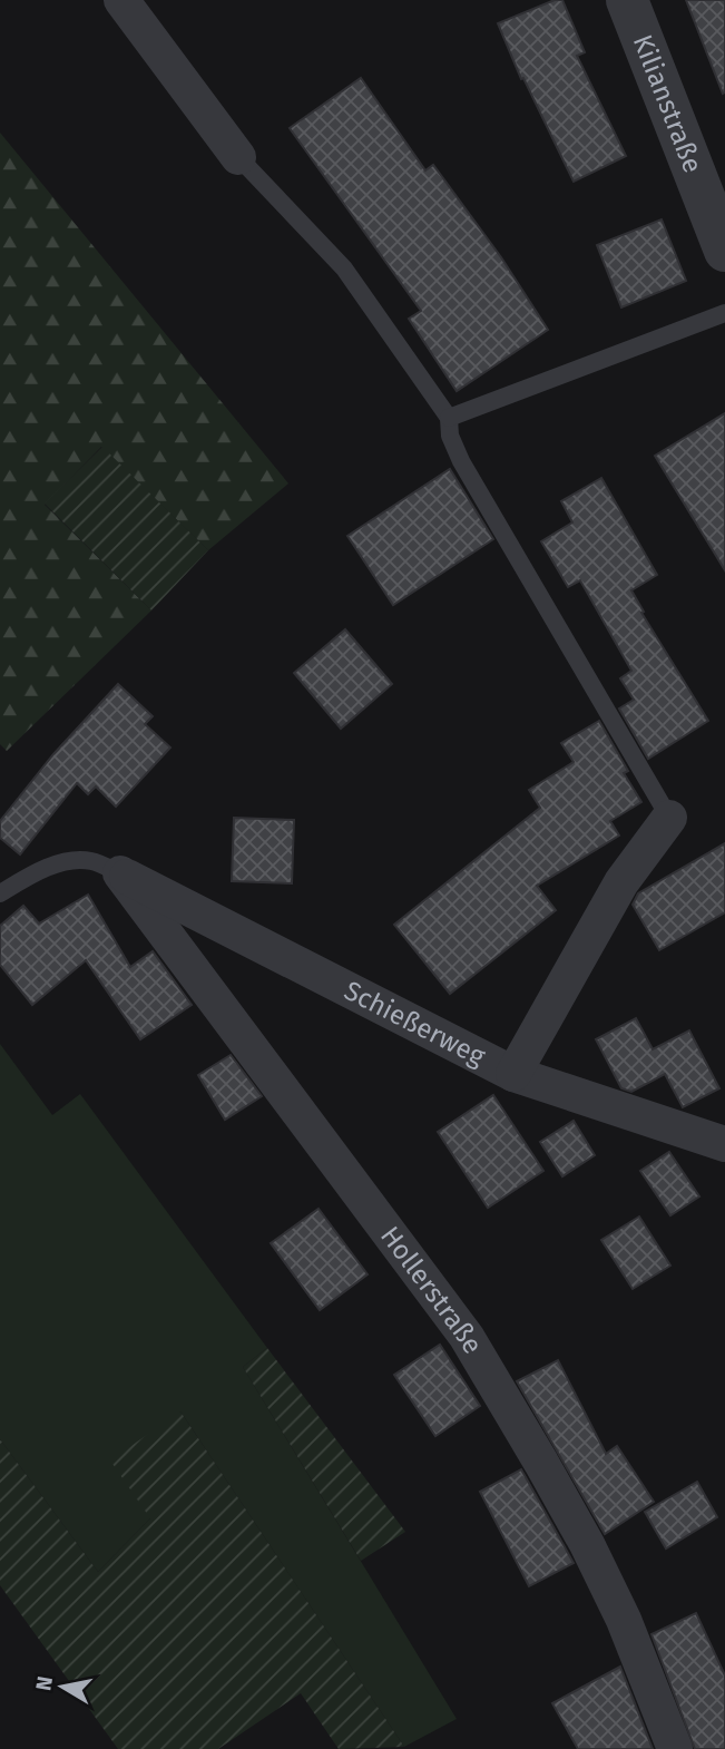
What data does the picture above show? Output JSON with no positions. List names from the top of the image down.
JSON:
{
  "streets": {
    "street": ["Kilianstraße", "Schießerweg", "Hollerstraße"]
  },
  "crossings": [
    ["Schießerweg", "Hollerstraße"]
  ],
  "north": "left"
}
